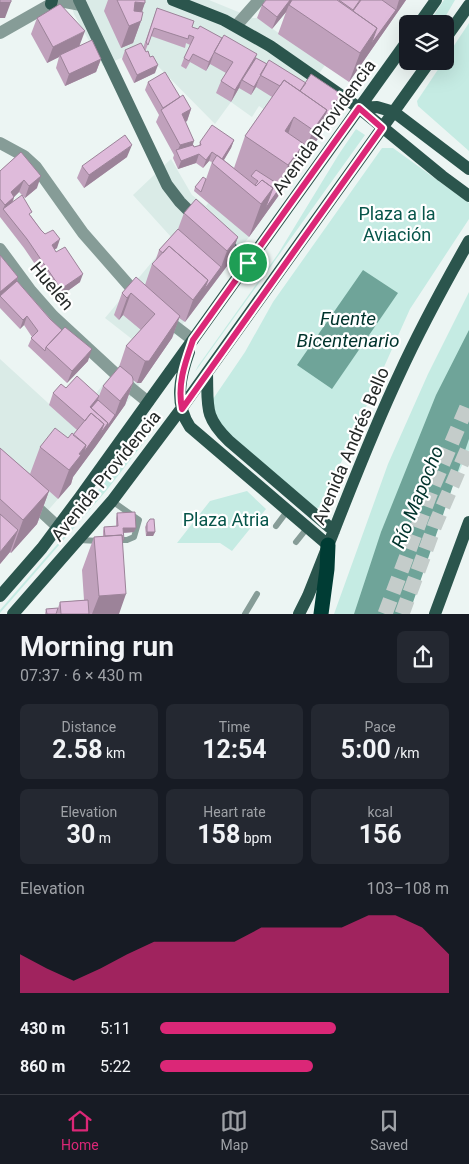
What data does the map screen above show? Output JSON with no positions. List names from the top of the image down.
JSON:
{
  "streets": {
    "main road": ["Avenida Providencia", "Avenida Andrés Bello"],
    "street": ["Huelén"]
  },
  "crossings": [
    ["Avenida Providencia", "Huelén"]
  ],
  "water": ["Fuente Bicentenario", "Río Mapocho"],
  "parks": ["Plaza a la Aviación", "Plaza Atria"],
  "page": {
    "heading": ["Morning run", "07:37 · 6 × 430 m"],
    "stats": [
      ["Distance", "2.58 km"],
      ["Time", "12:54"],
      ["Pace", "5:00 /km"],
      ["Elevation", "30 m"],
      ["Heart rate", "158 bpm"],
      ["kcal", "156"]
    ],
    "chart": ["Elevation", "103–108 m"],
    "list": [
      {
        "name": "430 m",
        "note": "5:11"
      },
      {
        "name": "860 m",
        "note": "5:22"
      }
    ],
    "tabs": ["Home", "Map", "Saved"]
  }
}
